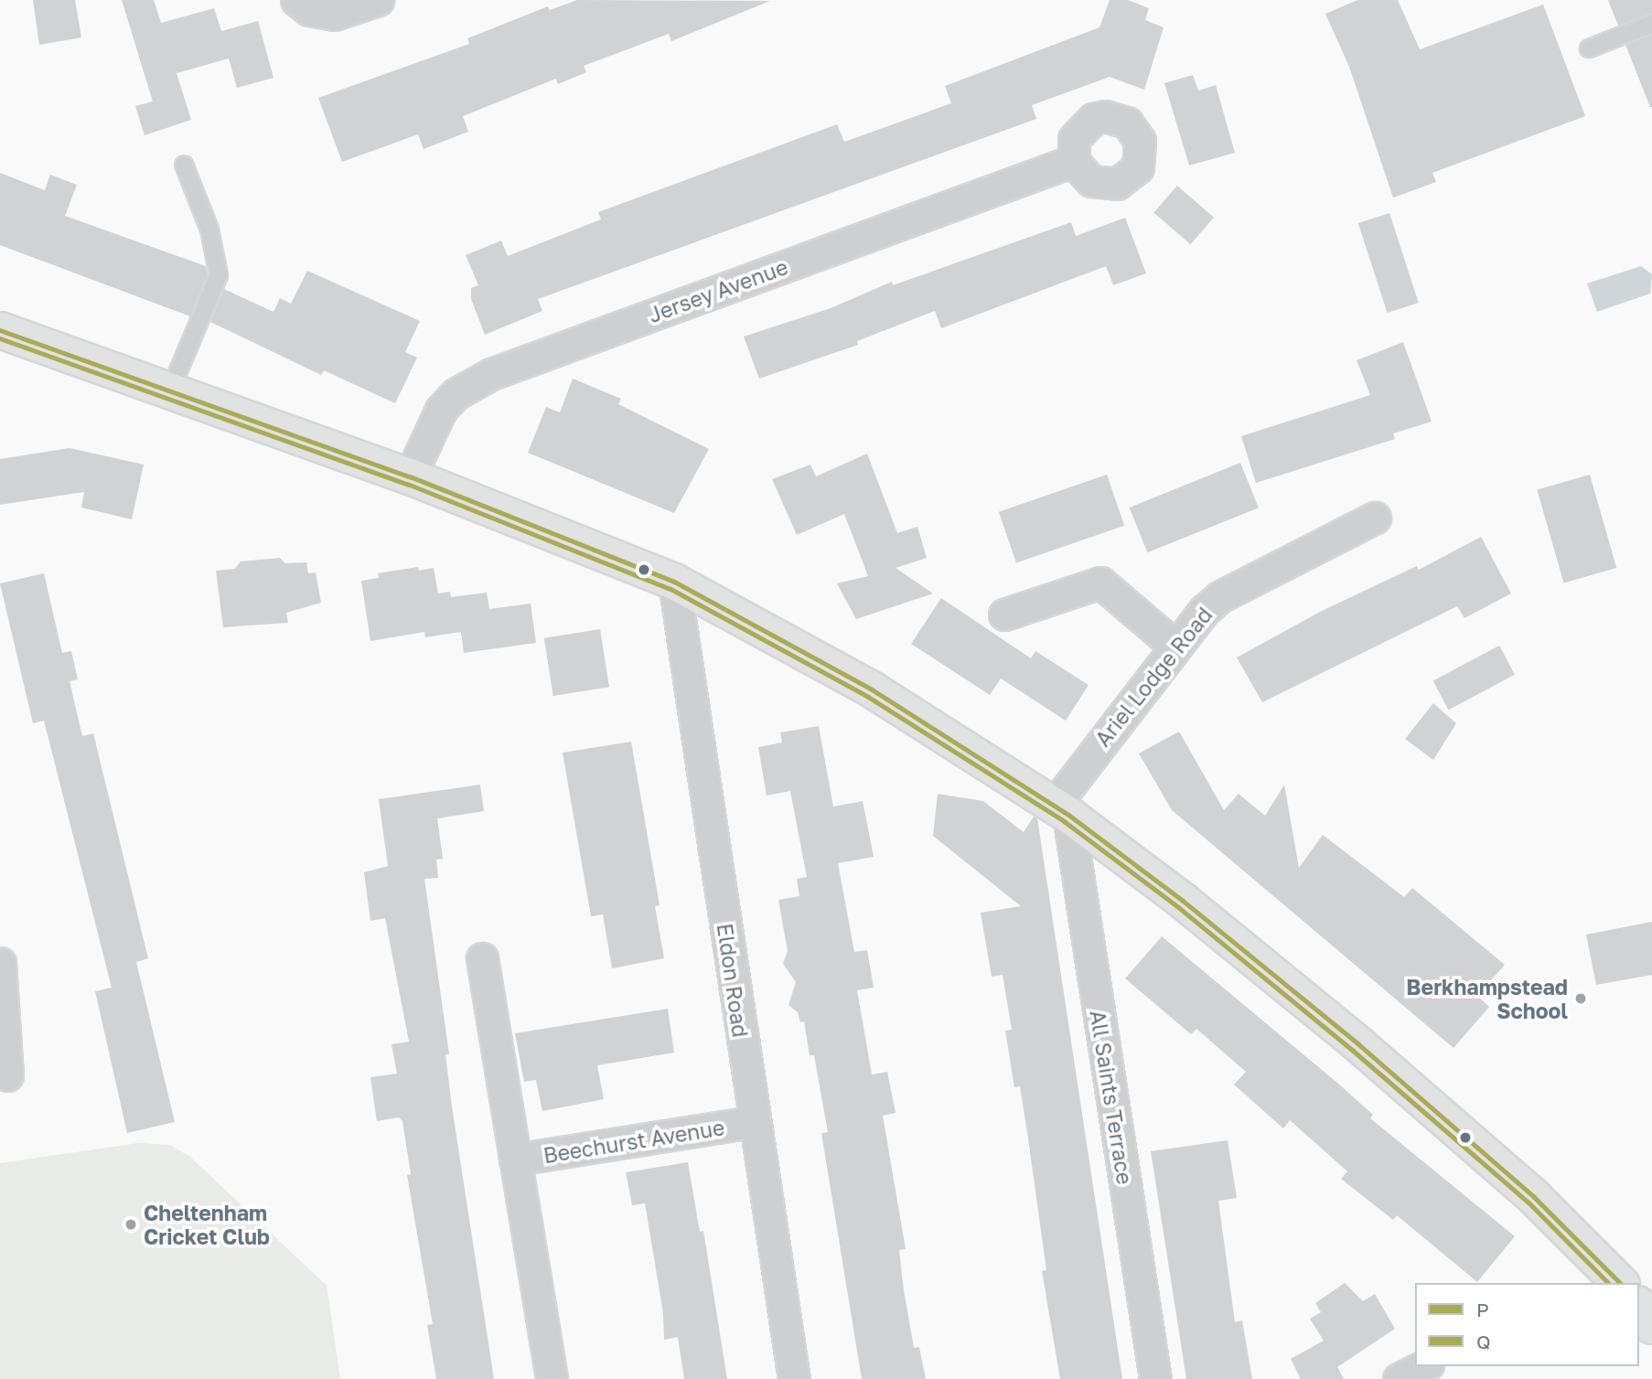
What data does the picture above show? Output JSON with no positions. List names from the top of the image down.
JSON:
{
  "streets": {
    "street": [
      "Jersey Avenue",
      "Ariel Lodge Road",
      "Eldon Road",
      "All Saints Terrace",
      "Beechurst Avenue"
    ]
  },
  "crossings": [
    ["Ariel Lodge Road", "All Saints Terrace"],
    ["Eldon Road", "Beechurst Avenue"]
  ],
  "places": ["Berkhampstead School", "Cheltenham Cricket Club"],
  "lines": ["transit line P", "transit line Q"],
  "legend": ["P", "Q"]
}
